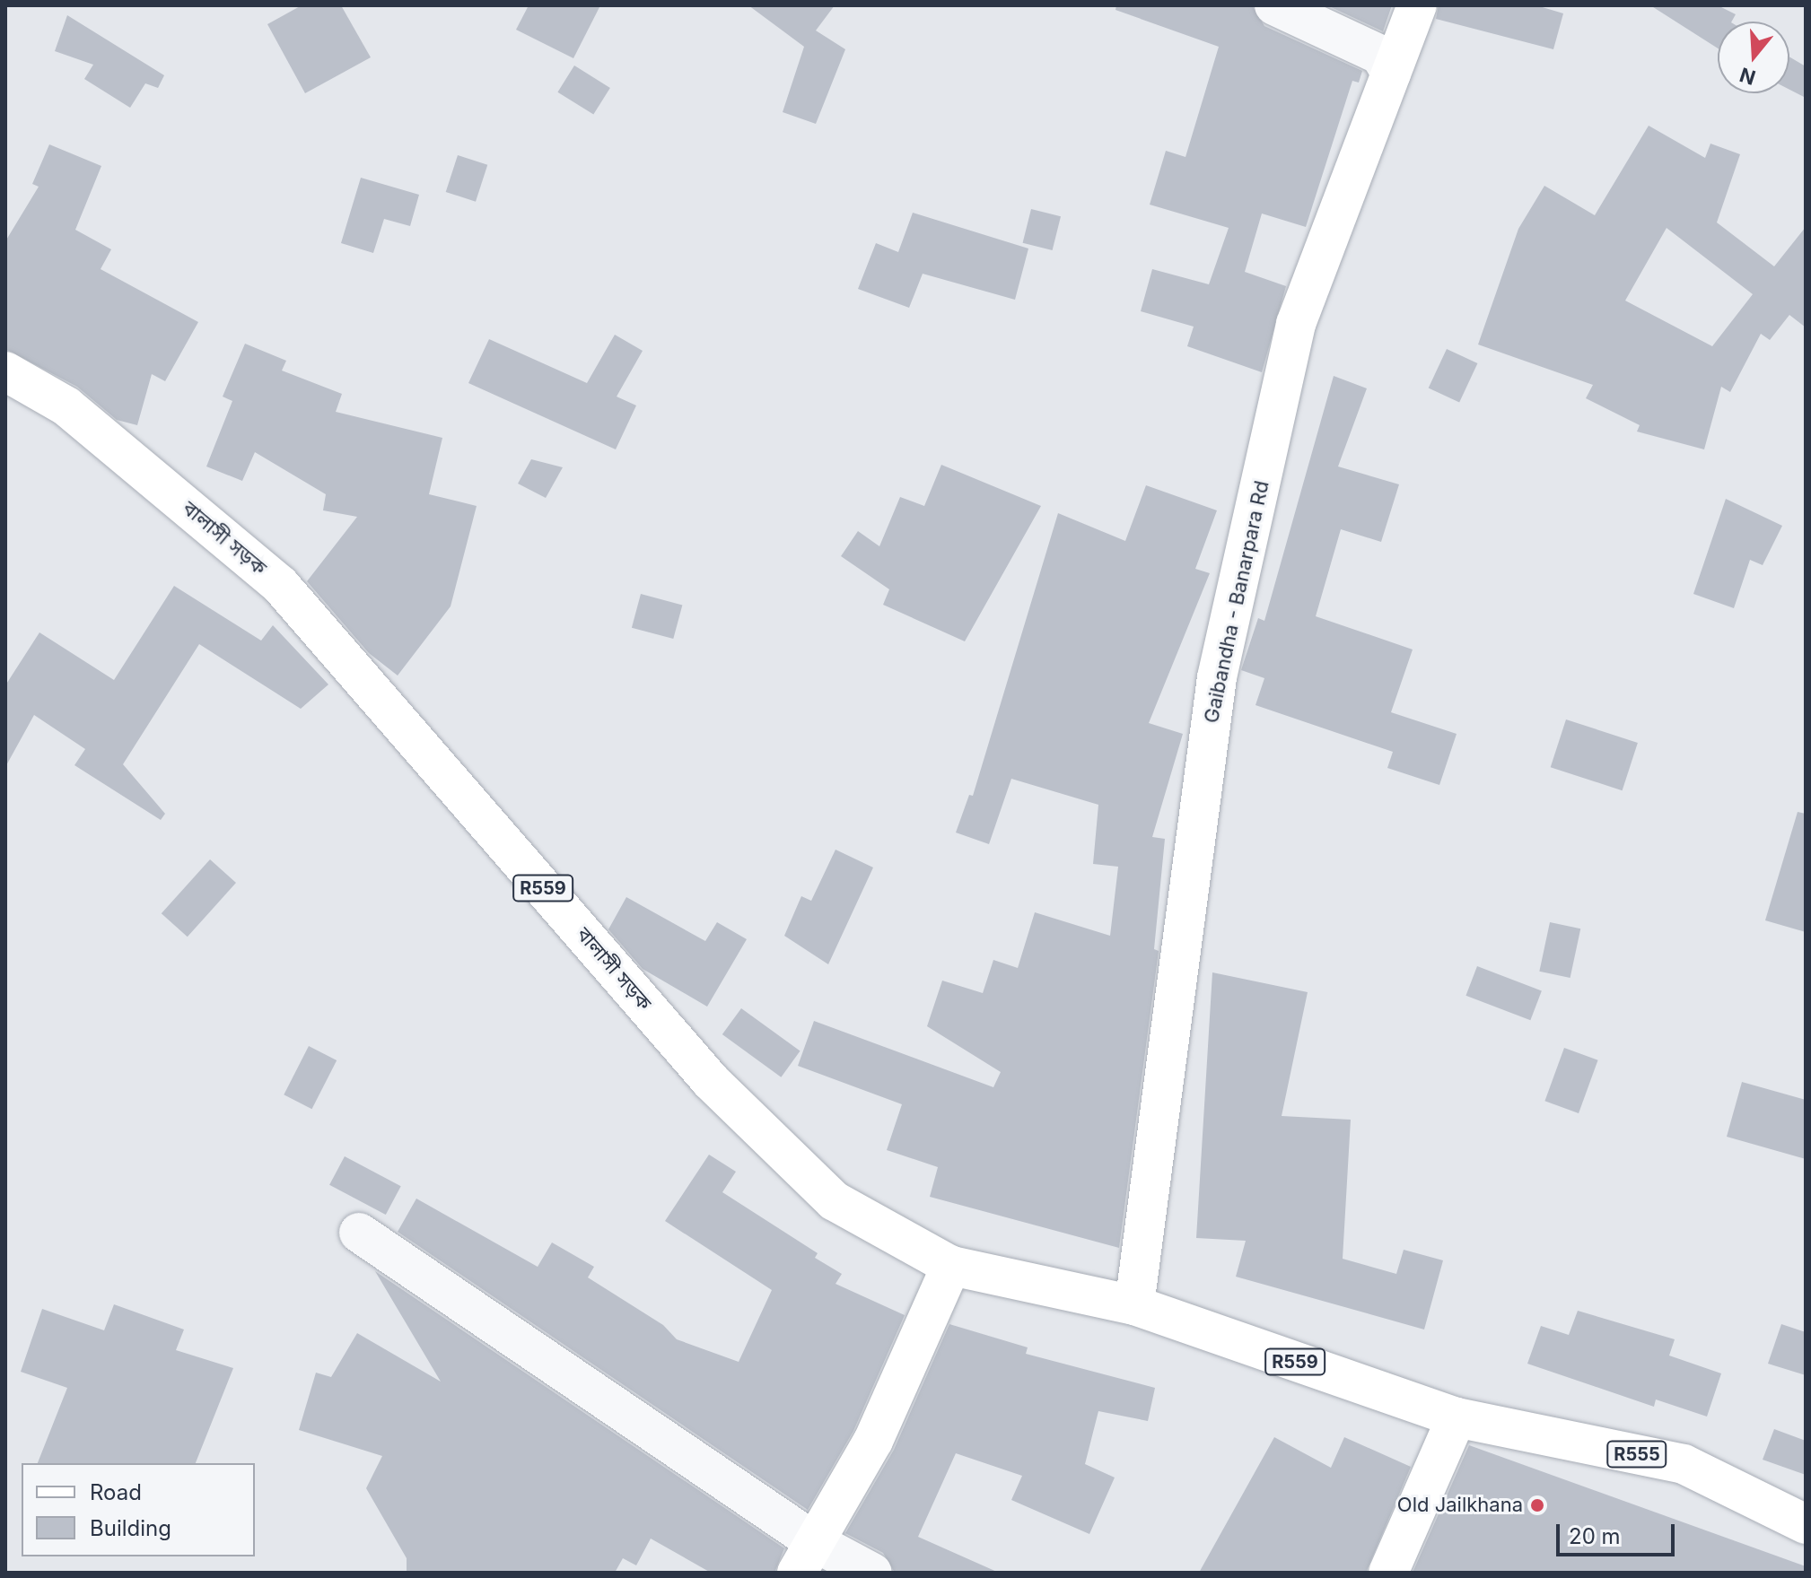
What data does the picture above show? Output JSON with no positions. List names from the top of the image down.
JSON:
{
  "streets": {
    "main road": [
      "বালাসী সড়ক",
      "Gaibandha - Banarpara Rd",
      "R559",
      "R555"
    ]
  },
  "crossings": [
    ["বালাসী সড়ক", "Gaibandha - Banarpara Rd"],
    ["বালাসী সড়ক", "R559"],
    ["Gaibandha - Banarpara Rd", "R559"],
    ["R559", "R555"]
  ],
  "places": ["Old Jailkhana"],
  "legend": ["Road", "Building"],
  "scale_bar": "20 m",
  "north": "bottom"
}
